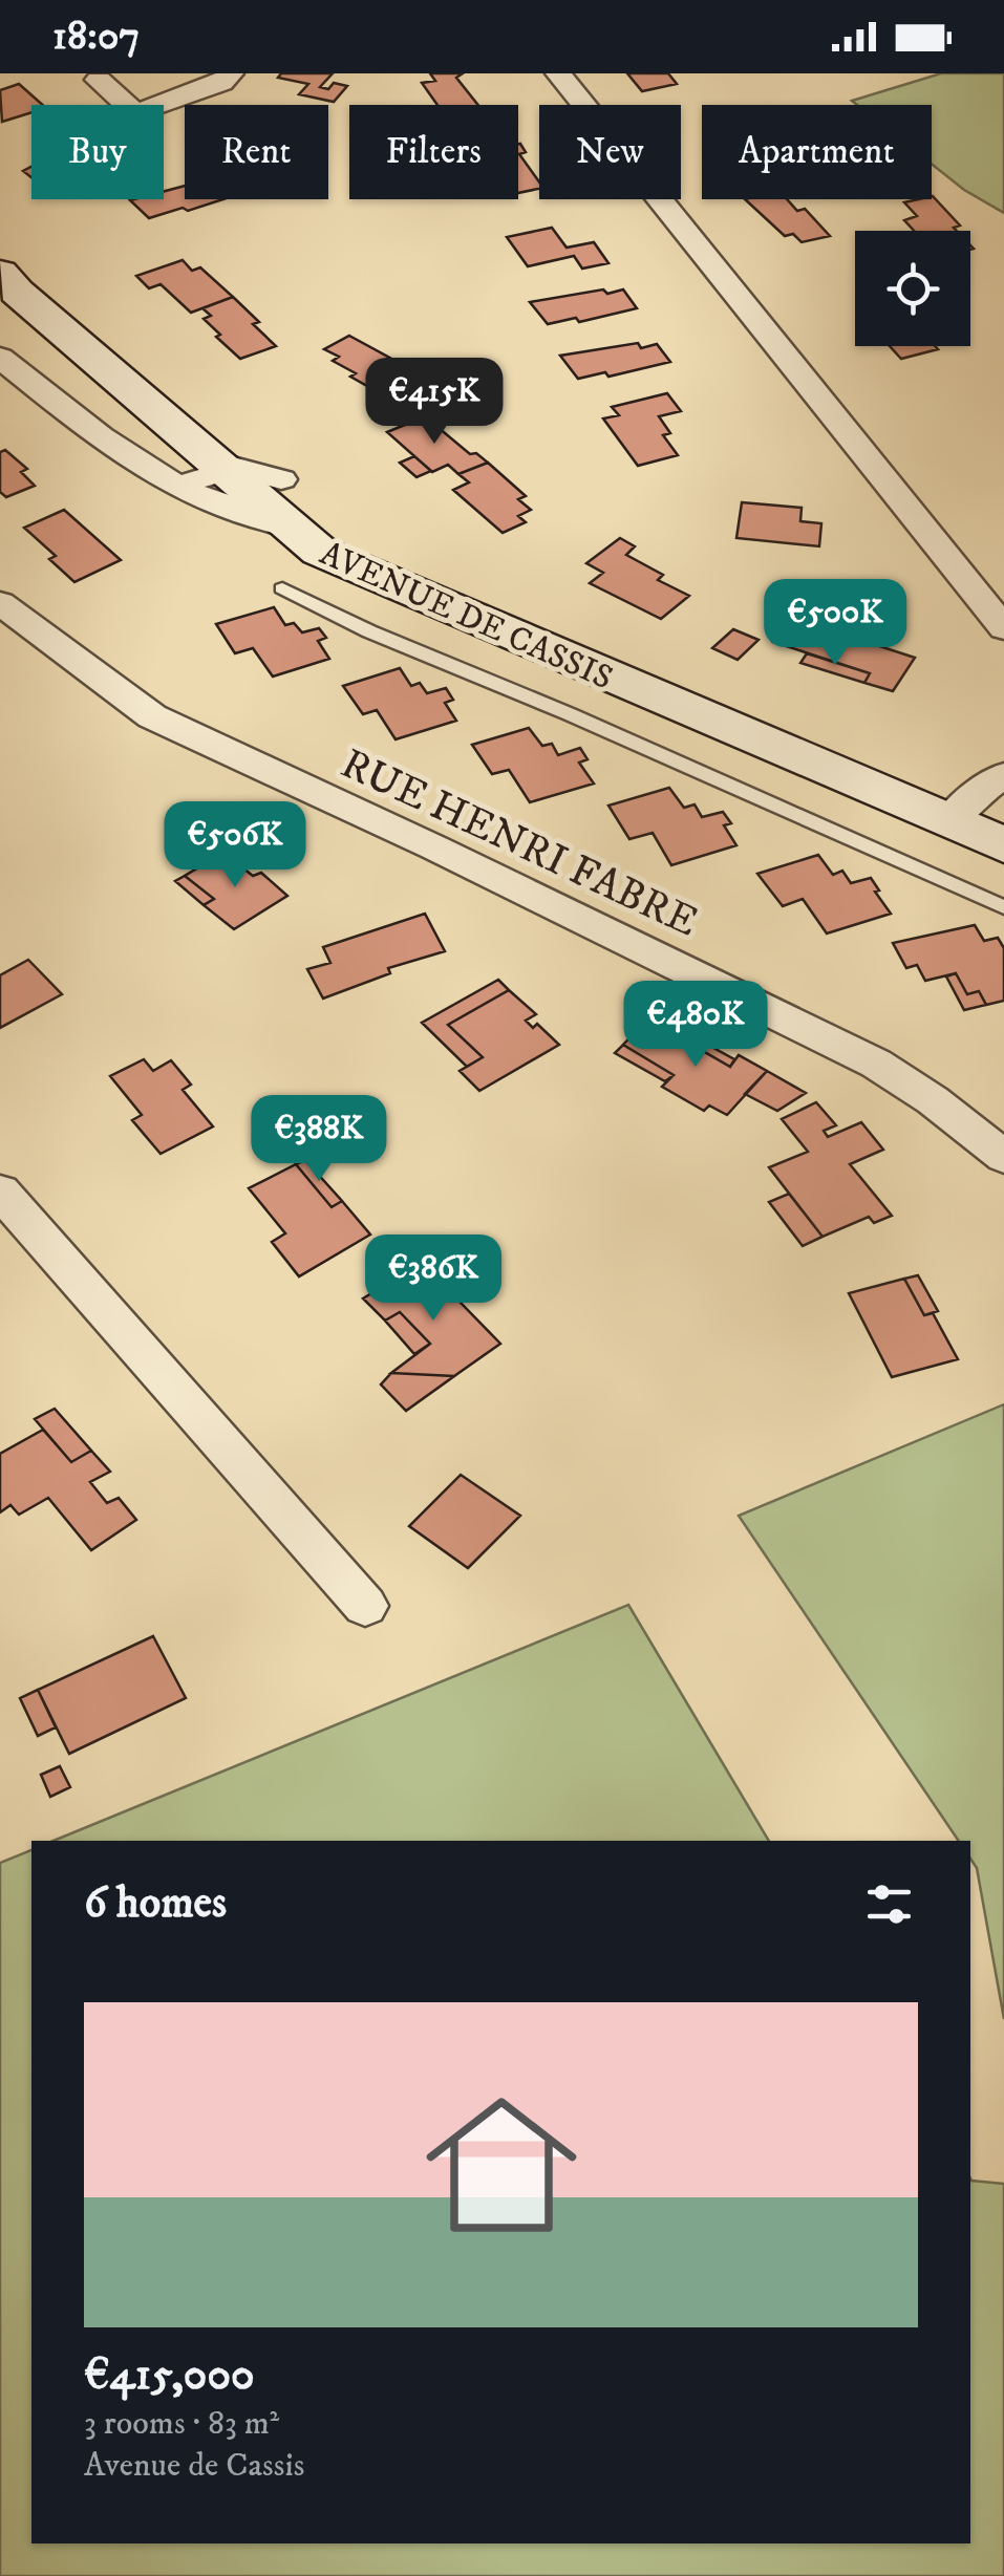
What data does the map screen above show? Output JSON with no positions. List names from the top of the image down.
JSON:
{
  "streets": {
    "main road": ["AVENUE DE CASSIS"],
    "street": ["RUE HENRI FABRE"]
  },
  "page": {
    "status": "18:07",
    "chip": [
      "Buy",
      "Rent",
      "Filters",
      "New",
      "Apartment"
    ],
    "price": [
      "€415K",
      "€500K",
      "€506K",
      "€480K",
      "€388K",
      "€386K"
    ],
    "heading": "6 homes",
    "list": [
      {
        "name": "€415,000",
        "note": "3 rooms · 83 m² · Avenue de Cassis"
      }
    ]
  }
}
